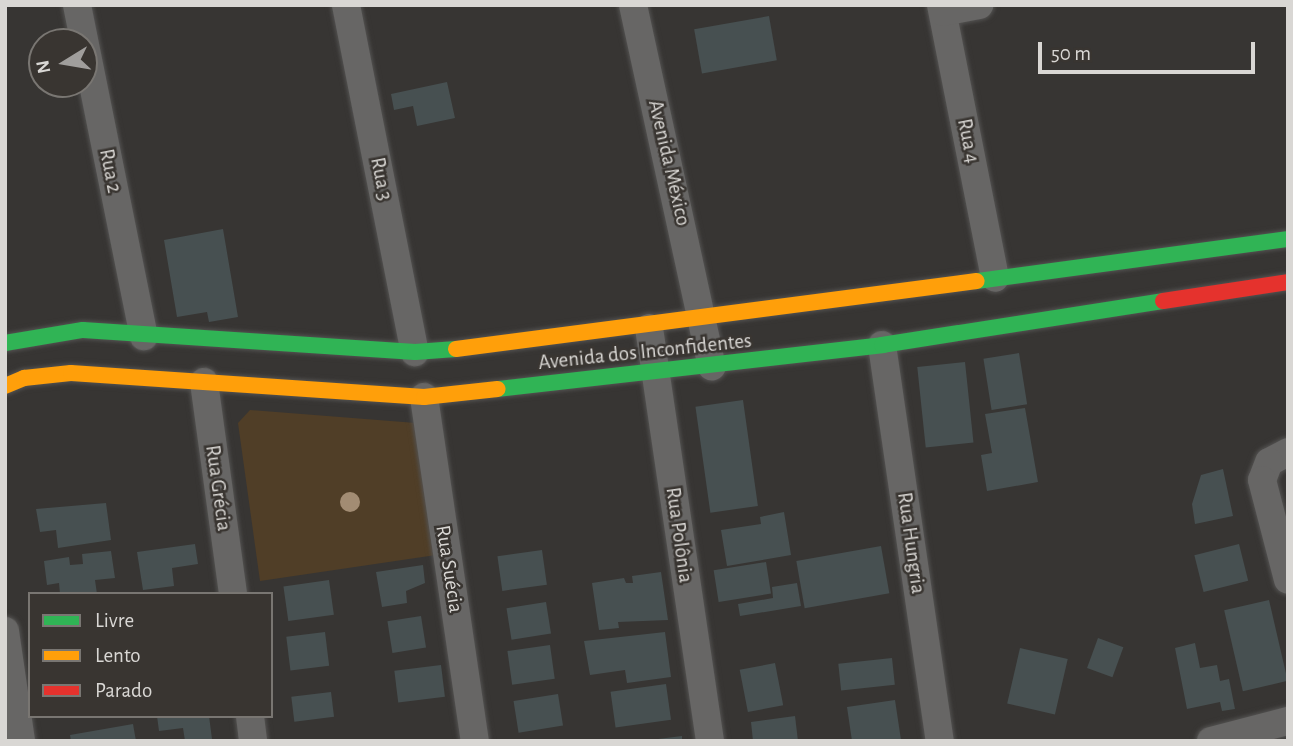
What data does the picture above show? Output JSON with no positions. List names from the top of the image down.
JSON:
{
  "streets": {
    "street": [
      "Rua 4",
      "Avenida México",
      "Rua 2",
      "Rua 3",
      "Avenida dos Inconfidentes",
      "Rua Grécia",
      "Rua Polônia",
      "Rua Hungria",
      "Rua Suécia"
    ]
  },
  "crossings": [
    ["Rua 4", "Avenida dos Inconfidentes"],
    ["Avenida México", "Avenida dos Inconfidentes"],
    ["Rua 2", "Avenida dos Inconfidentes"],
    ["Rua 3", "Avenida dos Inconfidentes"],
    ["Avenida dos Inconfidentes", "Rua Grécia"],
    ["Avenida dos Inconfidentes", "Rua Polônia"],
    ["Avenida dos Inconfidentes", "Rua Hungria"],
    ["Avenida dos Inconfidentes", "Rua Suécia"]
  ],
  "legend": ["Livre", "Lento", "Parado"],
  "scale_bar": "50 m",
  "north": "left"
}
